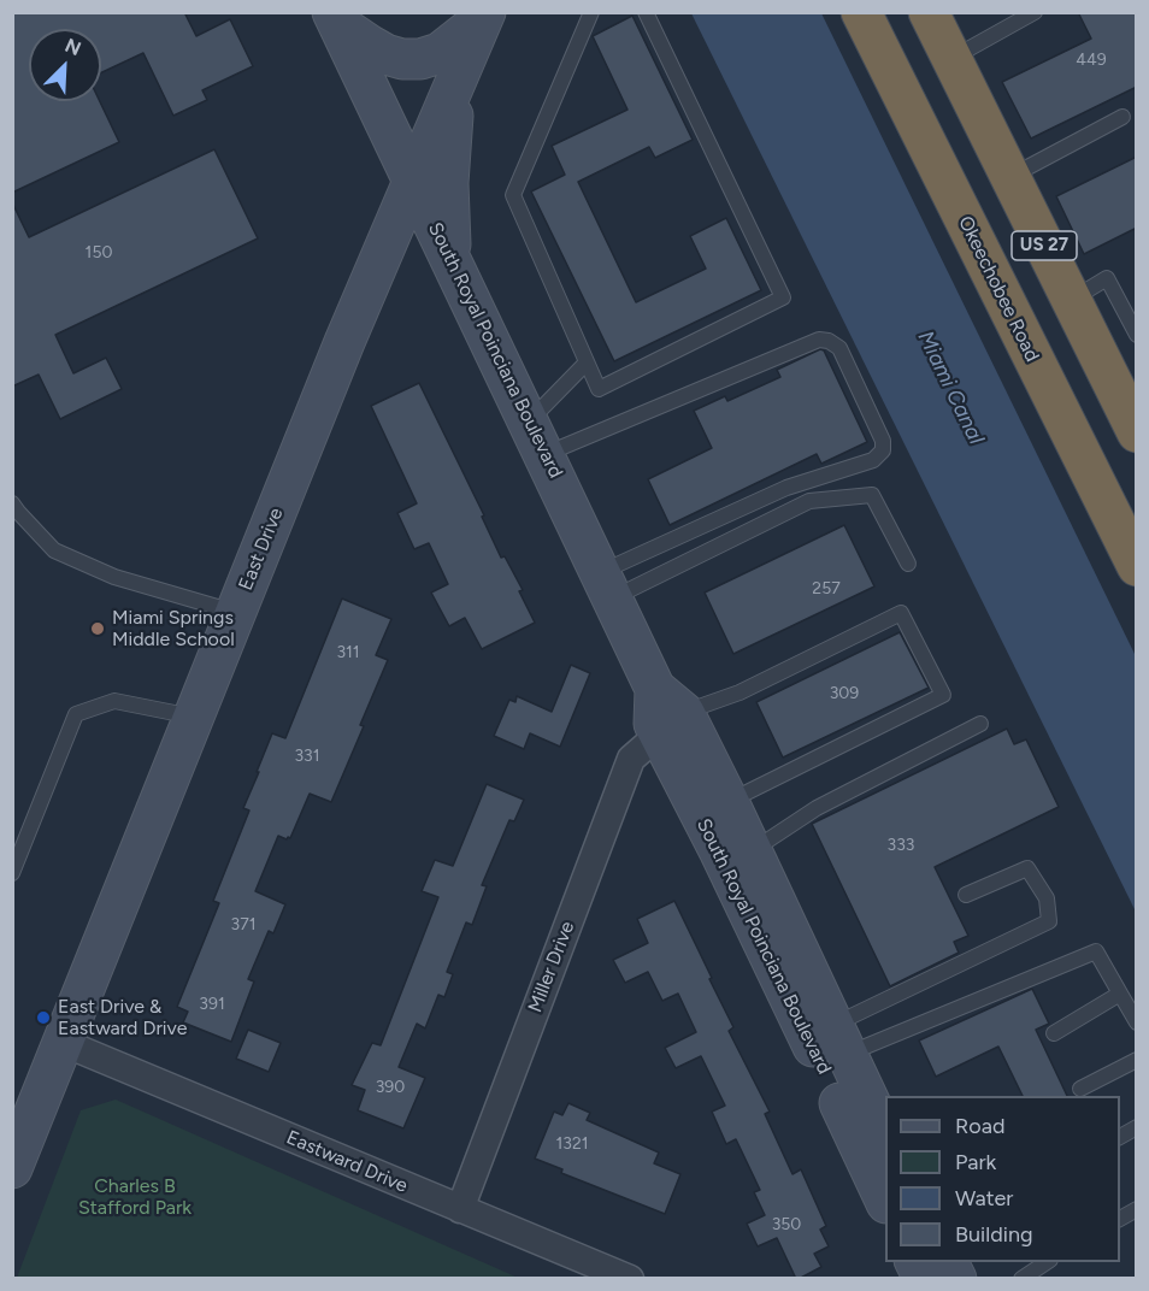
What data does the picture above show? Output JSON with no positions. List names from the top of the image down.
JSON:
{
  "streets": {
    "highway": ["US 27", "Okeechobee Road"],
    "street": [
      "South Royal Poinciana Boulevard",
      "East Drive",
      "Miller Drive",
      "Eastward Drive"
    ]
  },
  "crossings": [
    ["South Royal Poinciana Boulevard", "East Drive"],
    ["South Royal Poinciana Boulevard", "Miller Drive"],
    ["East Drive", "Eastward Drive"],
    ["Miller Drive", "Eastward Drive"]
  ],
  "water": ["Miami Canal"],
  "parks": ["Charles B Stafford Park"],
  "places": ["Miami Springs Middle School", "East Drive & Eastward Drive"],
  "house_numbers": [
    "449",
    "150",
    "257",
    "311",
    "309",
    "331",
    "333",
    "371",
    "391",
    "390",
    "1321",
    "350"
  ],
  "legend": [
    "Road",
    "Park",
    "Water",
    "Building"
  ],
  "north": "top right"
}
